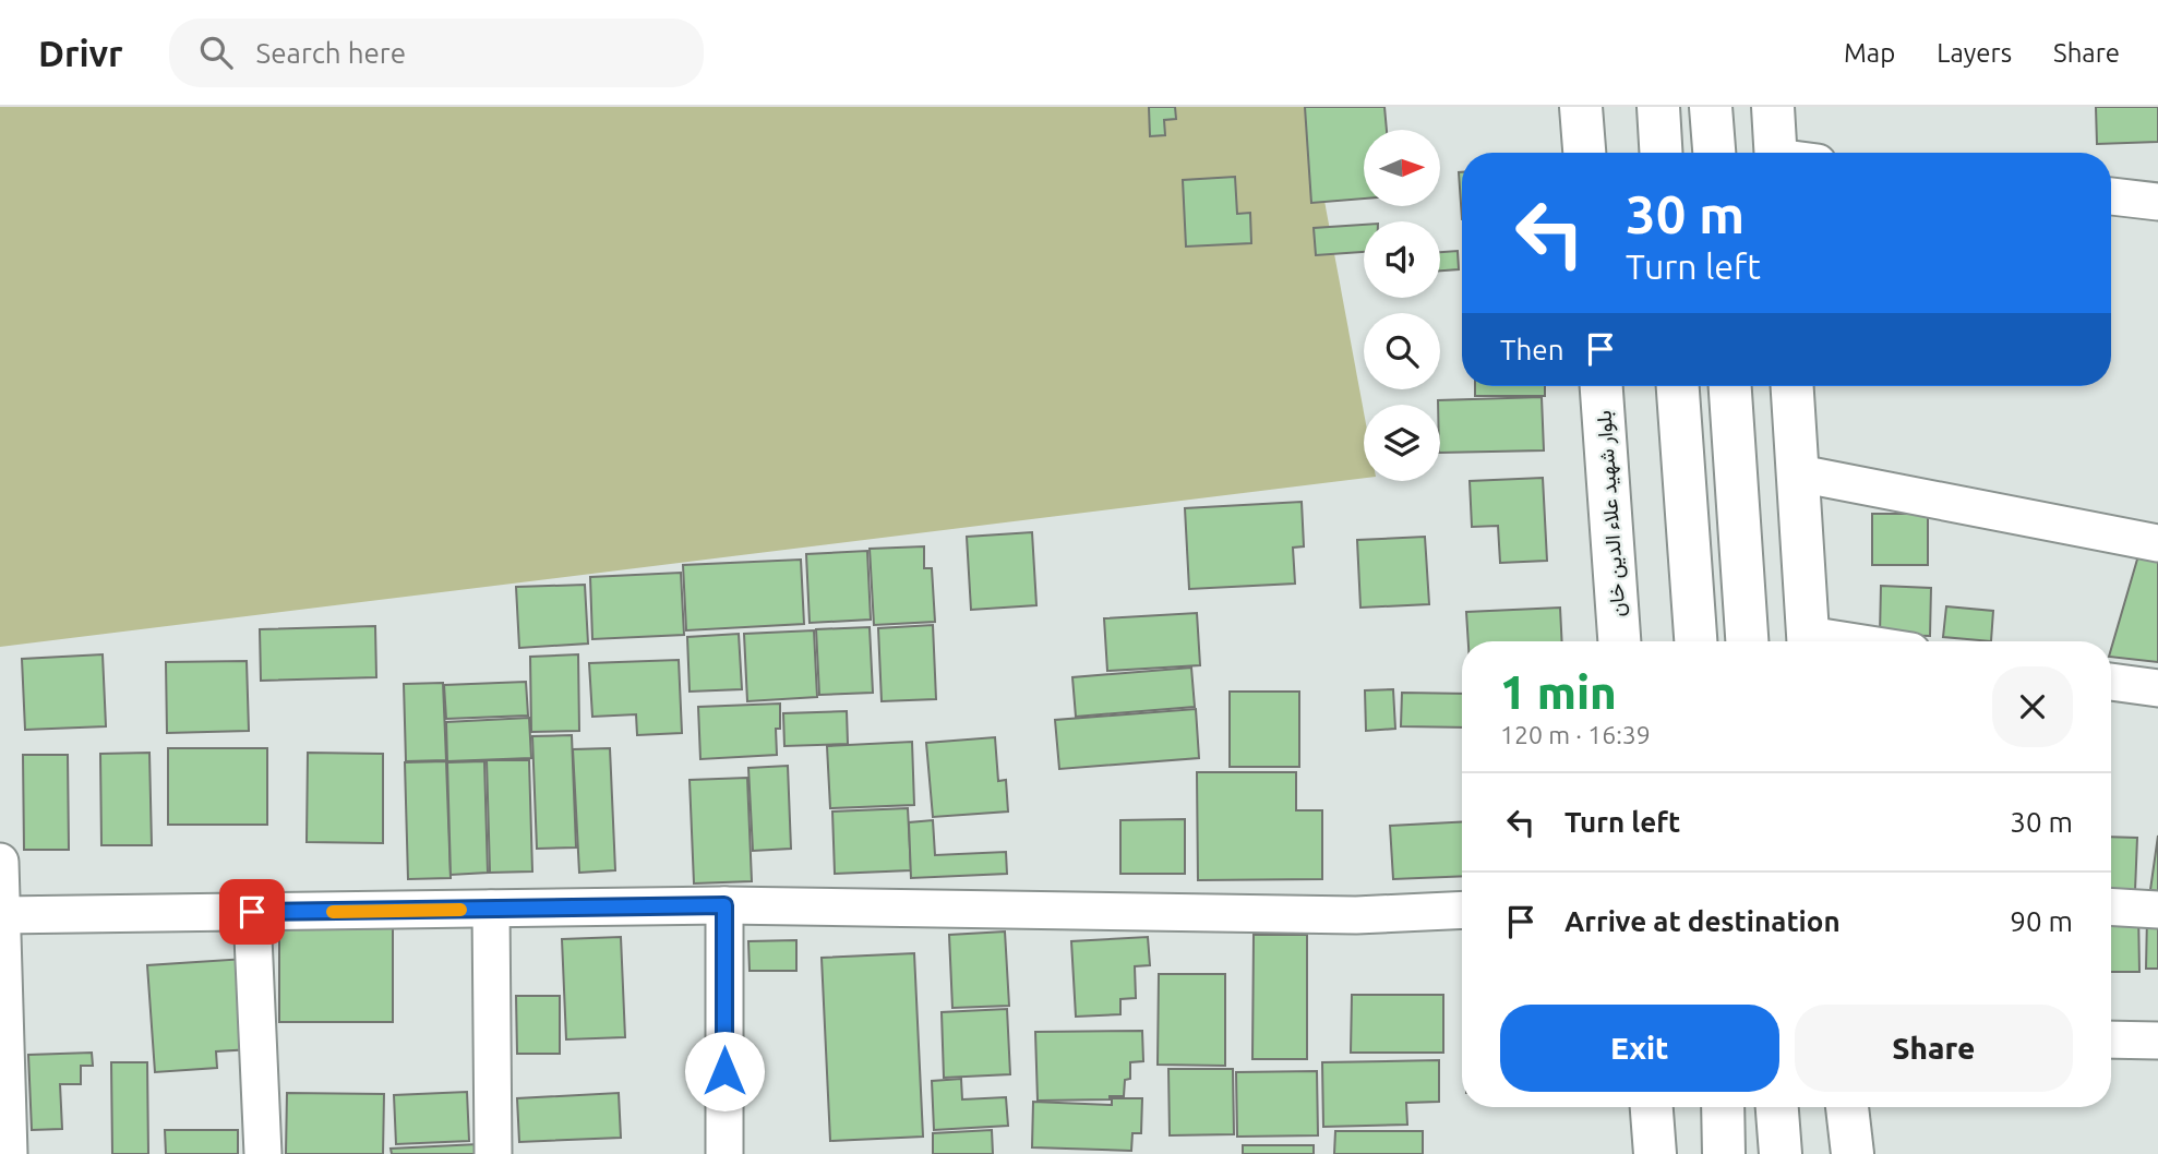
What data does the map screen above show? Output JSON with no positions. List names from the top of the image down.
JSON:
{
  "streets": {
    "main road": ["بلوار شهید علاء الدین خان"]
  },
  "north": "right",
  "page": {
    "header": "Drivr",
    "search": "Search here",
    "nav": ["Map", "Layers", "Share"],
    "turn": ["30 m", "Turn left"],
    "then": "Then",
    "heading": ["1 min", "120 m · 16:39"],
    "list": [
      {
        "name": "Turn left",
        "value": "30 m"
      },
      {
        "name": "Arrive at destination",
        "value": "90 m"
      }
    ],
    "buttons": ["Exit", "Share"]
  }
}
